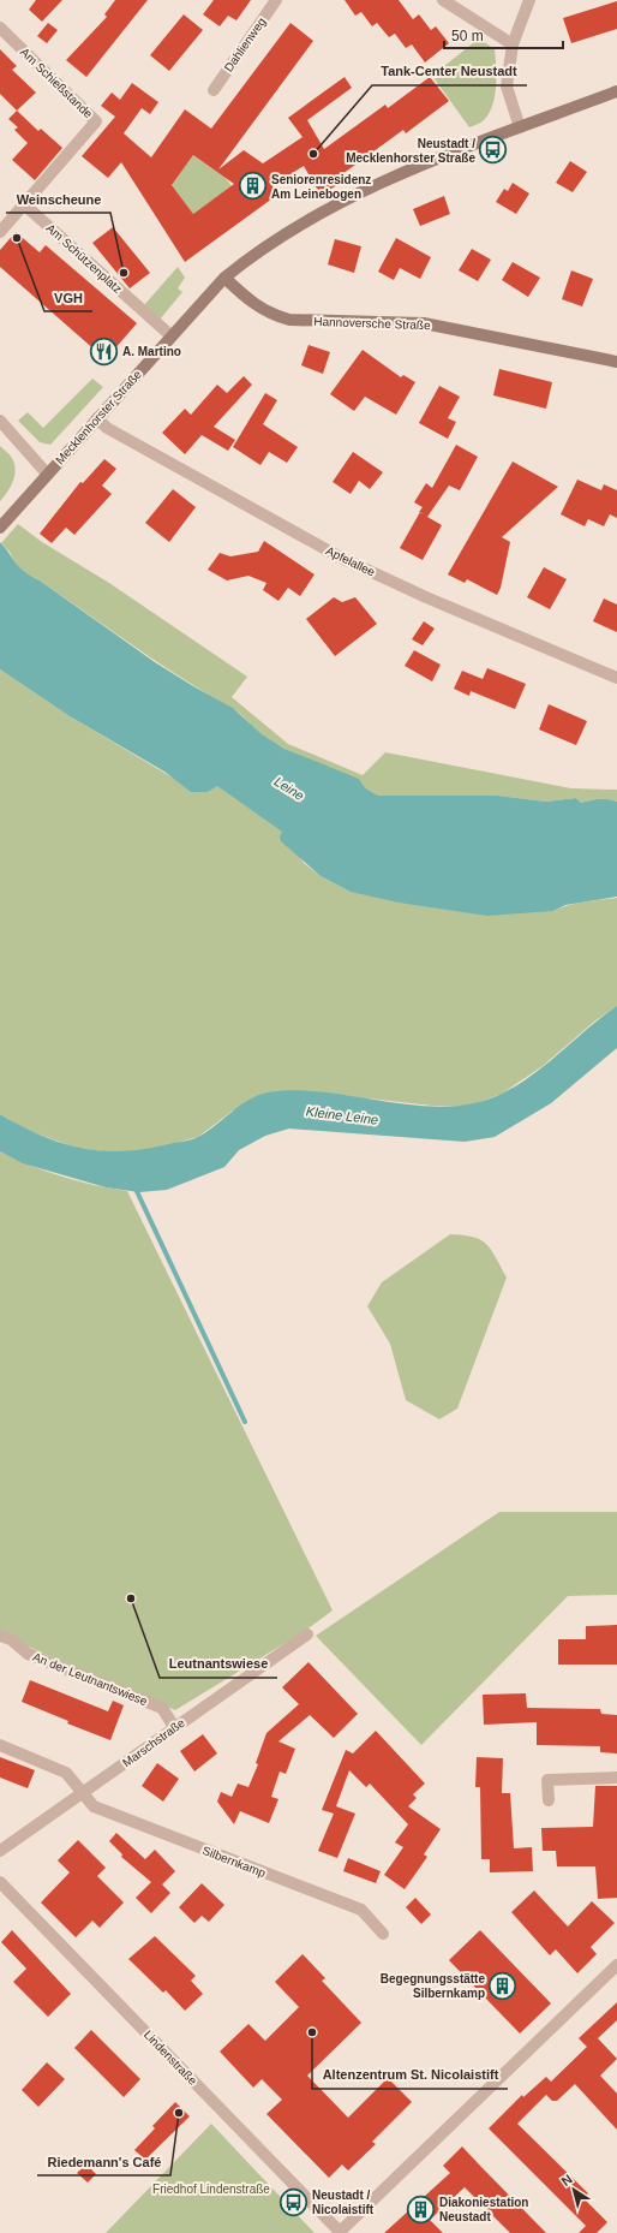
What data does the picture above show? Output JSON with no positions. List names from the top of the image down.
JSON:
{
  "streets": {
    "main road": ["Hannoversche Straße", "Mecklenhorster Straße"],
    "street": [
      "Dahlienweg",
      "Am Schießstande",
      "Am Schützenplatz",
      "Apfelallee",
      "An der Leutnantswiese",
      "Marschstraße",
      "Silbernkamp",
      "Lindenstraße"
    ]
  },
  "crossings": [
    ["Am Schießstande", "Am Schützenplatz"],
    ["Am Schützenplatz", "Mecklenhorster Straße"],
    ["Hannoversche Straße", "Mecklenhorster Straße"],
    ["Mecklenhorster Straße", "Apfelallee"],
    ["An der Leutnantswiese", "Marschstraße"],
    ["Marschstraße", "Silbernkamp"]
  ],
  "water": ["Leine", "Kleine Leine"],
  "parks": ["Friedhof Lindenstraße"],
  "places": {
    "bus stop": ["Neustadt / Mecklenhorster Straße", "Neustadt / Nicolaistift"],
    "other": [
      "Tank-Center Neustadt",
      "VGH",
      "Weinscheune",
      "Leutnantswiese",
      "Altenzentrum St. Nicolaistift",
      "Riedemann's Café"
    ],
    "building": ["Seniorenresidenz Am Leinebogen", "Begegnungsstätte Silbernkamp", "Diakoniestation Neustadt"],
    "restaurant": ["A. Martino"]
  },
  "scale_bar": "50 m",
  "north": "top left"
}
